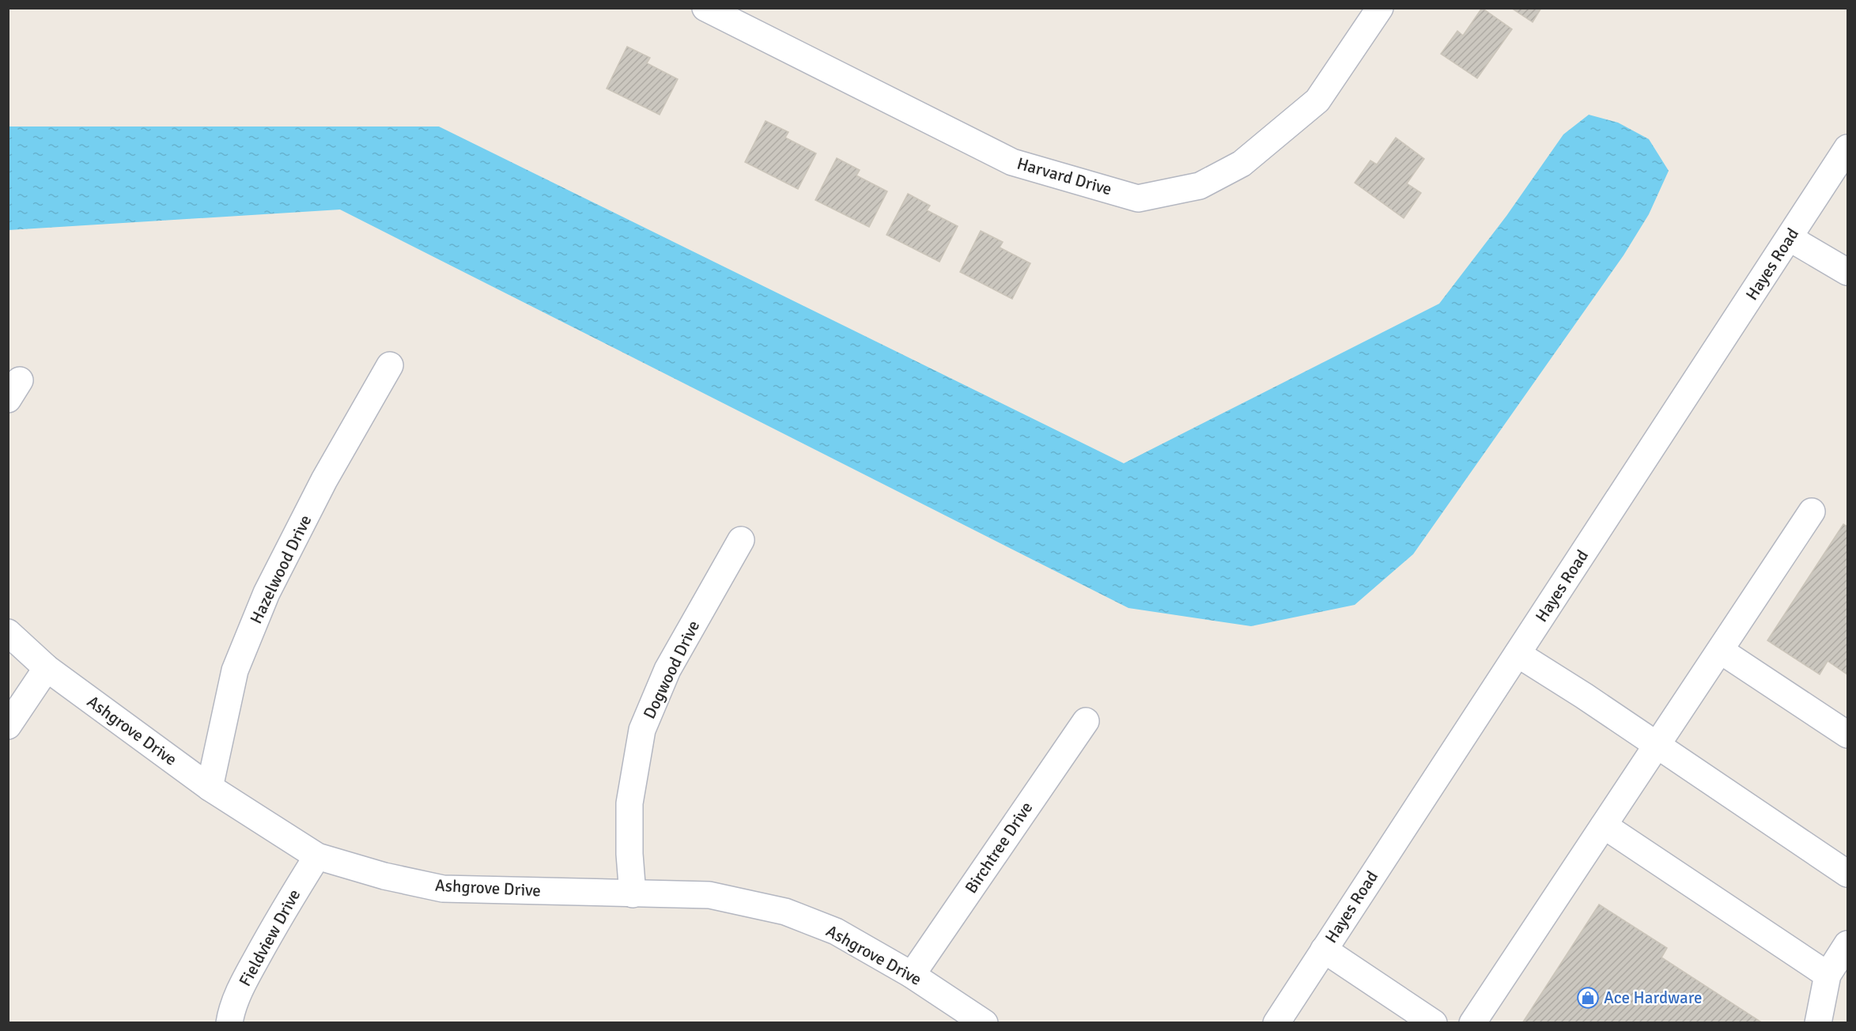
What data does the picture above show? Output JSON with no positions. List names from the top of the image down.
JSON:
{
  "streets": {
    "street": [
      "Harvard Drive",
      "Hayes Road",
      "Hazelwood Drive",
      "Dogwood Drive",
      "Ashgrove Drive",
      "Birchtree Drive",
      "Fieldview Drive"
    ]
  },
  "crossings": [
    ["Hazelwood Drive", "Ashgrove Drive"],
    ["Dogwood Drive", "Ashgrove Drive"],
    ["Ashgrove Drive", "Birchtree Drive"],
    ["Ashgrove Drive", "Fieldview Drive"]
  ],
  "places": {
    "shop": ["Ace Hardware"]
  }
}
